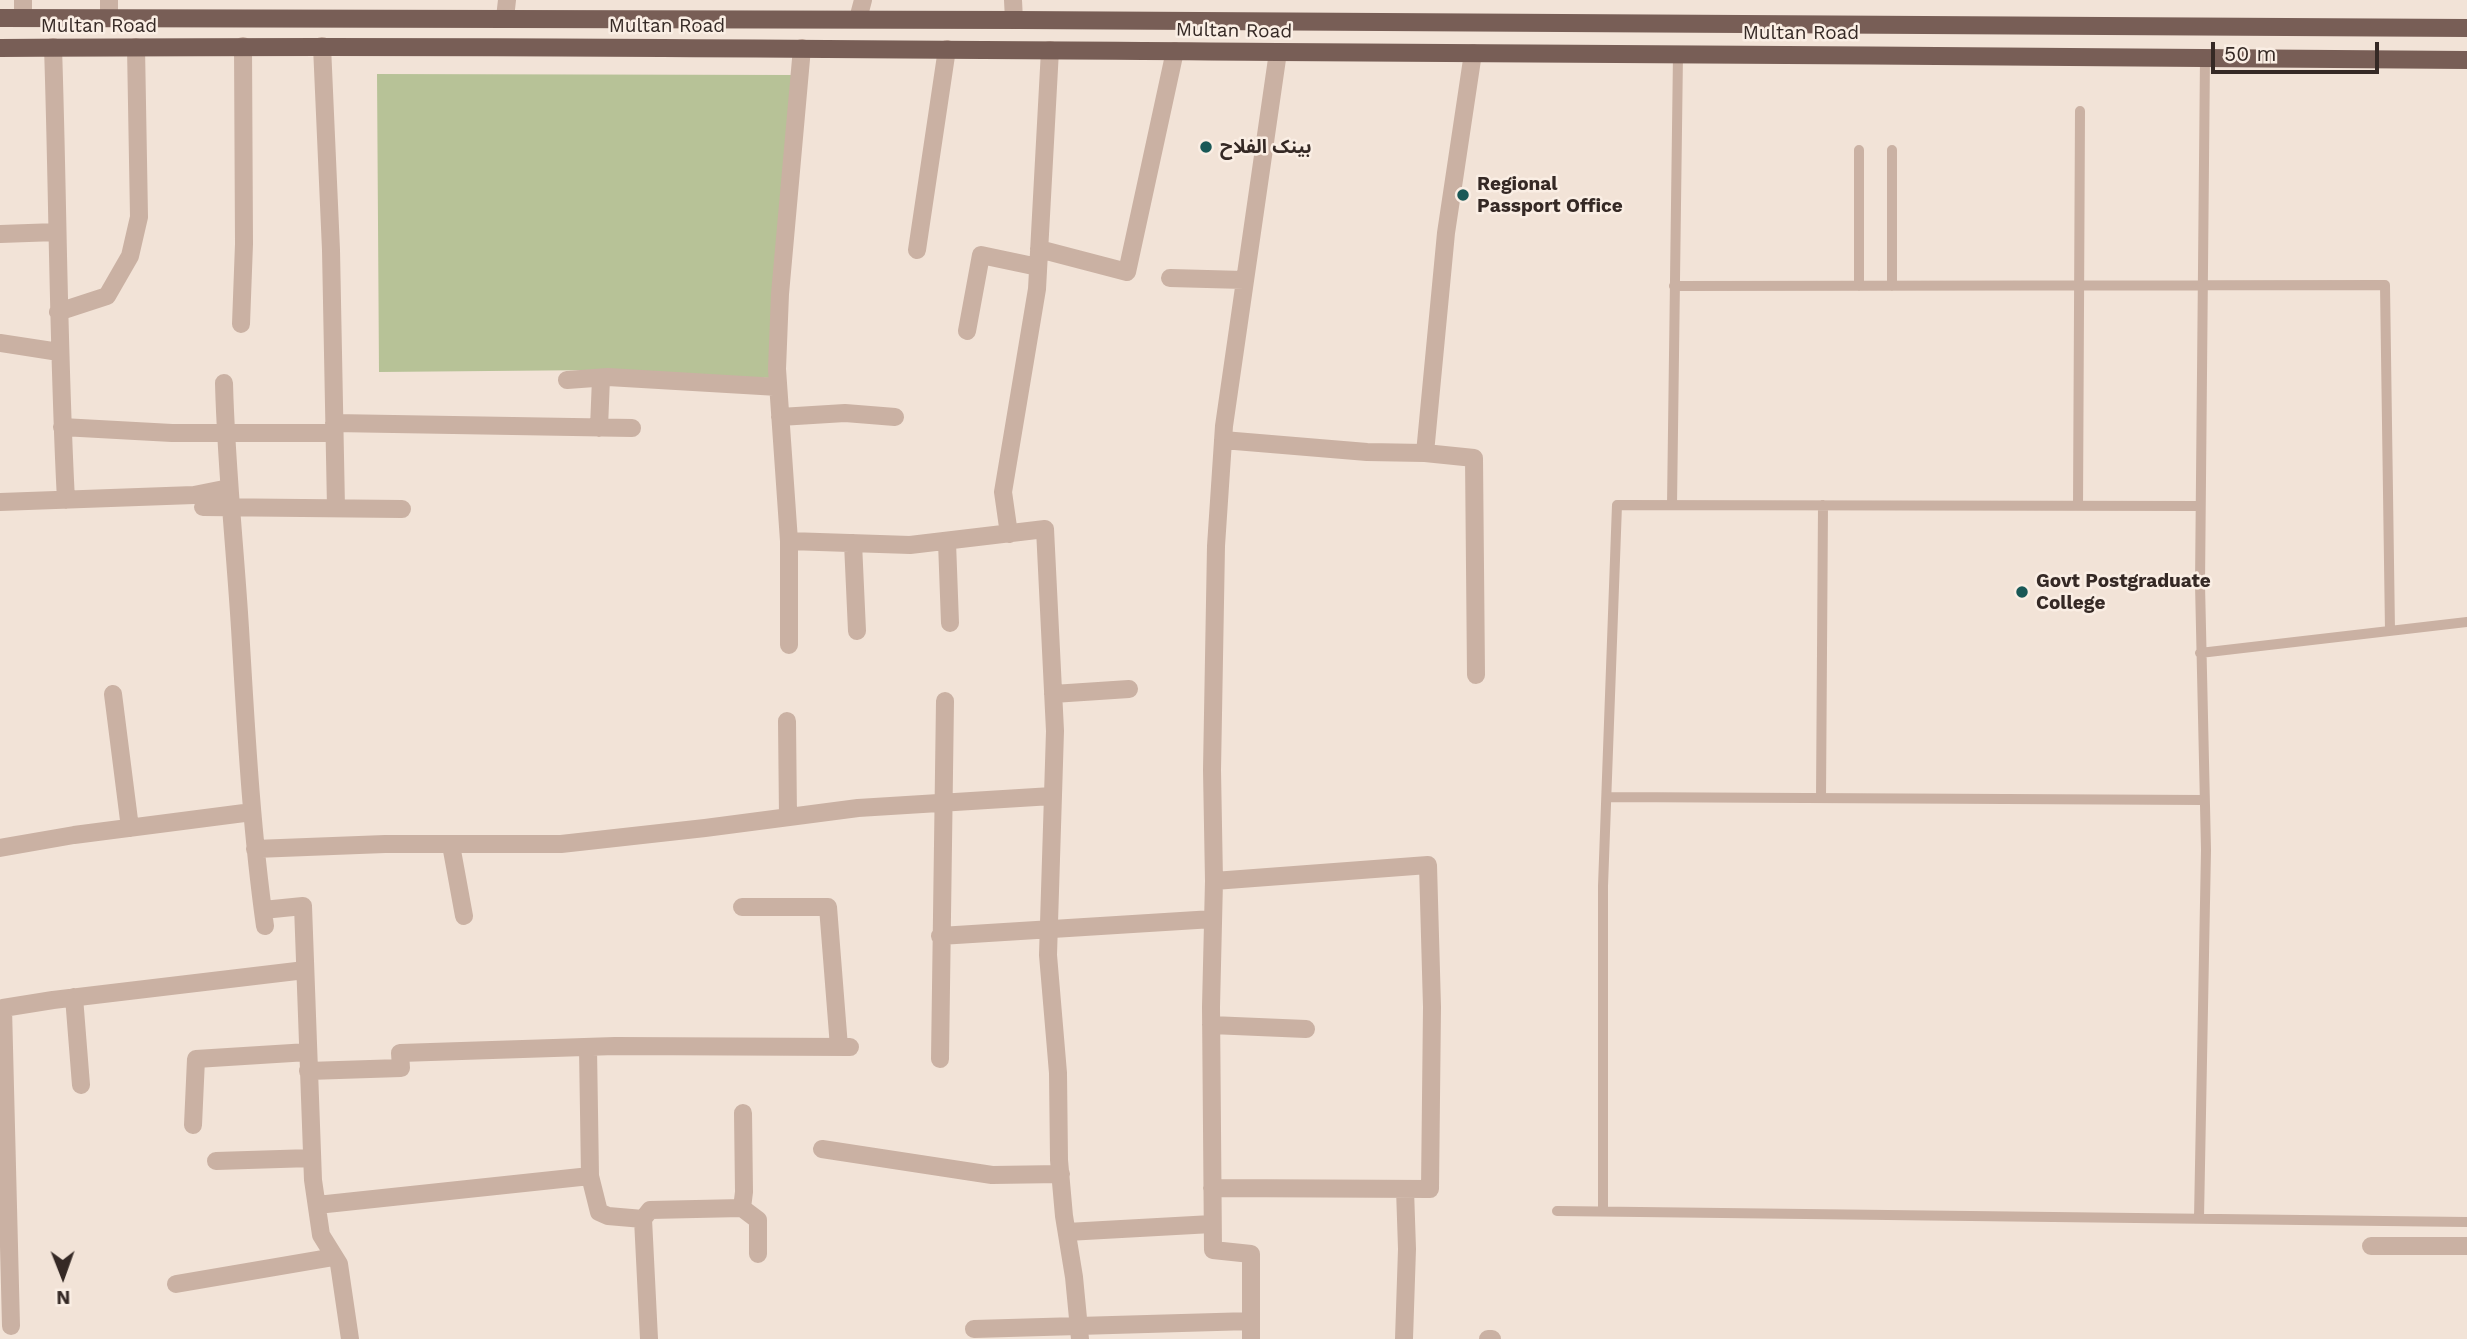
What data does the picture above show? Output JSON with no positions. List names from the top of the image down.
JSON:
{
  "streets": {
    "main road": ["Multan Road"]
  },
  "places": ["بینک الفلاح", "Regional Passport Office", "Govt Postgraduate College"],
  "scale_bar": "50 m",
  "north": "bottom"
}
